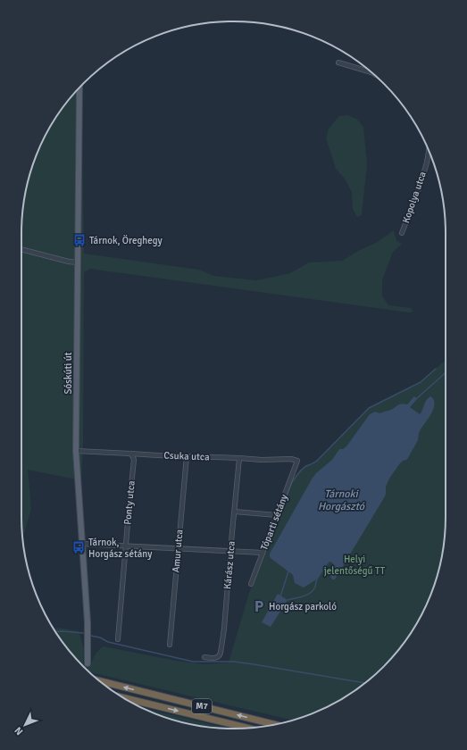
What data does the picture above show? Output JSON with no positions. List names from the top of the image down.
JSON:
{
  "streets": {
    "highway": ["M7"],
    "main road": ["Sóskúti út"],
    "street": [
      "Kopolya utca",
      "Csuka utca",
      "Ponty utca",
      "Tóparti sétány",
      "Amur utca",
      "Kárász utca"
    ]
  },
  "crossings": [
    ["Sóskúti út", "Csuka utca"],
    ["Csuka utca", "Ponty utca"],
    ["Csuka utca", "Tóparti sétány"],
    ["Csuka utca", "Amur utca"],
    ["Csuka utca", "Kárász utca"]
  ],
  "water": ["Tárnoki Horgásztó"],
  "parks": ["Helyi jelentőségű TT"],
  "places": {
    "bus stop": ["Tárnok, Öreghegy", "Tárnok, Horgász sétány"],
    "parking": ["Horgász parkoló"]
  },
  "north": "bottom left"
}
